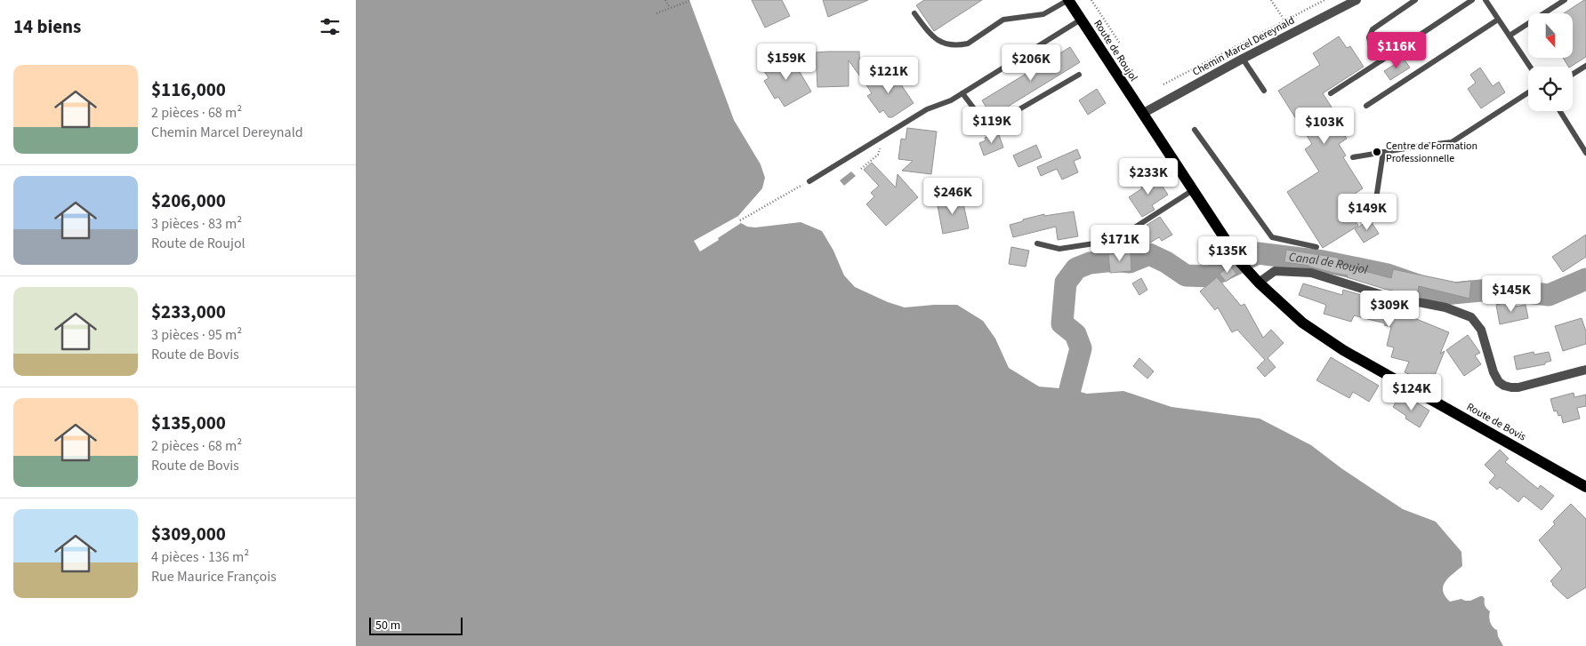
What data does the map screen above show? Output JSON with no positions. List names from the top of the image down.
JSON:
{
  "streets": {
    "main road": ["Route de Roujol", "Route de Bovis"],
    "street": ["Chemin Marcel Dereynald"]
  },
  "crossings": [
    ["Chemin Marcel Dereynald", "Route de Roujol"],
    ["Chemin Marcel Dereynald", "Route de Bovis"],
    ["Route de Roujol", "Route de Bovis"]
  ],
  "water": ["Canal de Roujol"],
  "places": ["Centre de Formation Professionnelle"],
  "scale_bar": "50 m",
  "north": "bottom",
  "page": {
    "heading": "14 biens",
    "price": [
      "$116K",
      "$159K",
      "$206K",
      "$121K",
      "$119K",
      "$103K",
      "$233K",
      "$246K",
      "$149K",
      "$171K",
      "$135K",
      "$145K",
      "$309K",
      "$124K"
    ],
    "list": [
      {
        "name": "$116,000",
        "note": "2 pièces · 68 m² · Chemin Marcel Dereynald"
      },
      {
        "name": "$206,000",
        "note": "3 pièces · 83 m² · Route de Roujol"
      },
      {
        "name": "$233,000",
        "note": "3 pièces · 95 m² · Route de Bovis"
      },
      {
        "name": "$135,000",
        "note": "2 pièces · 68 m² · Route de Bovis"
      },
      {
        "name": "$309,000",
        "note": "4 pièces · 136 m² · Rue Maurice François"
      }
    ],
    "scale": "50 m"
  }
}
